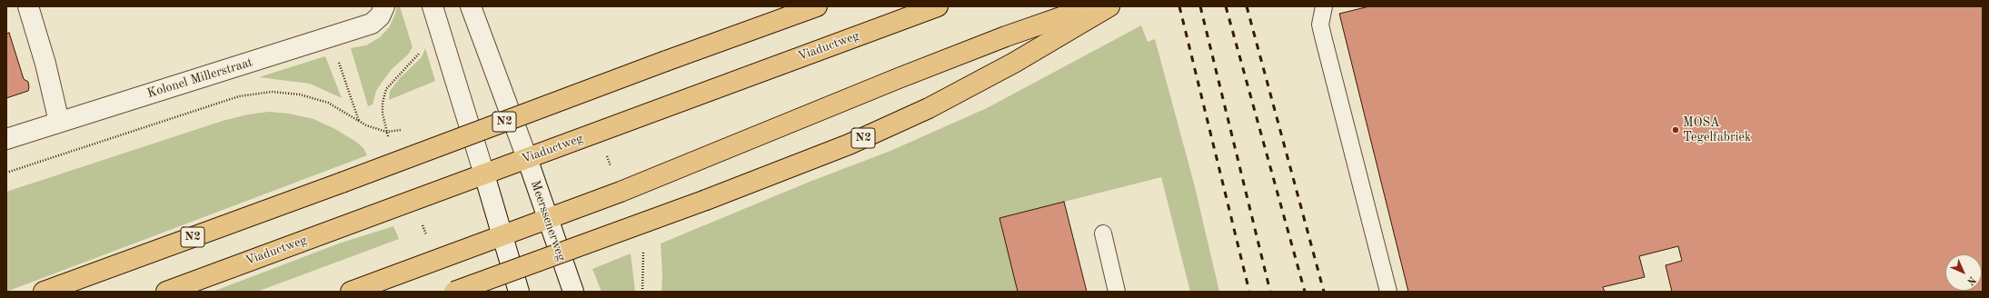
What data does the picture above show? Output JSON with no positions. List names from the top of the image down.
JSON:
{
  "streets": {
    "main road": ["Viaductweg", "N2"],
    "street": ["Kolonel Millerstraat", "Meerssenerweg"]
  },
  "crossings": [
    ["Viaductweg", "Meerssenerweg"]
  ],
  "places": ["MOSA Tegelfabriek"],
  "north": "bottom right"
}
